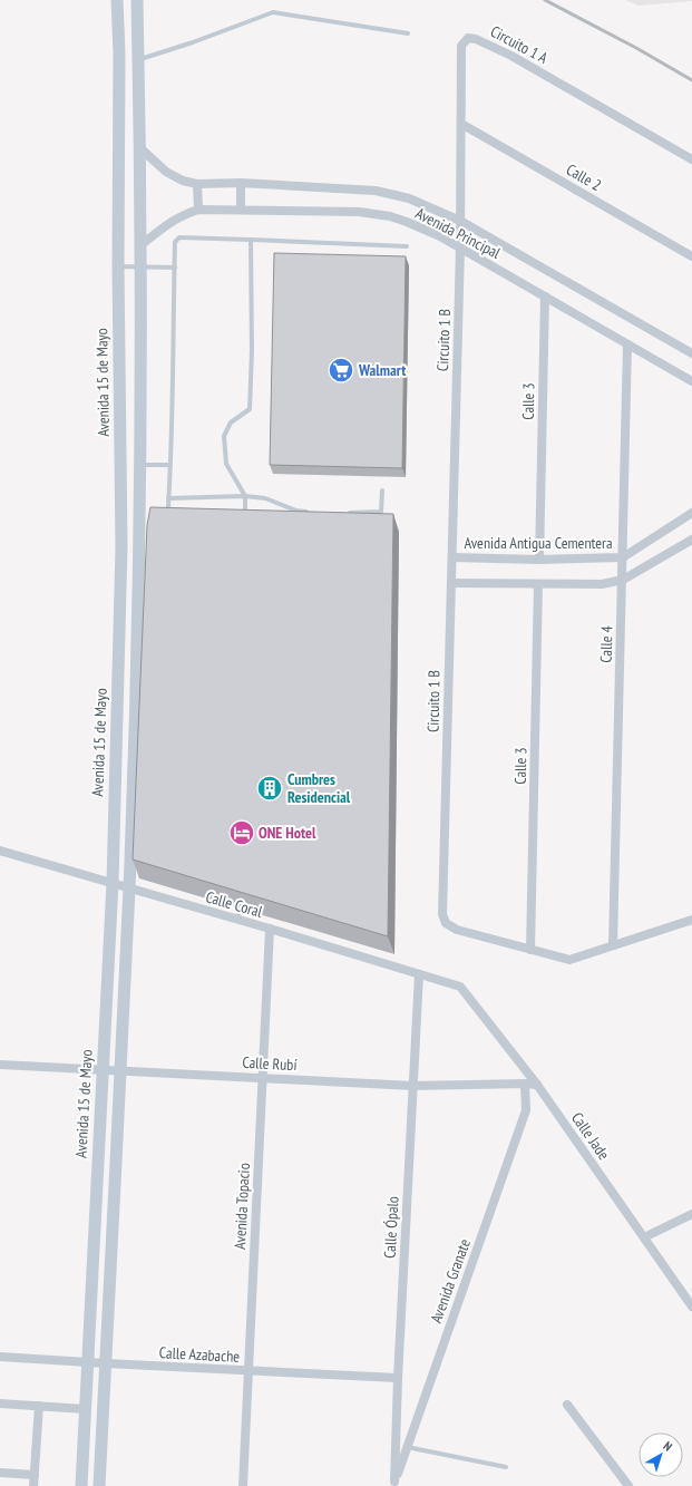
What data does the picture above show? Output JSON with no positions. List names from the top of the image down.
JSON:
{
  "streets": {
    "main road": ["Avenida 15 de Mayo"],
    "street": [
      "Circuito 1 A",
      "Calle 2",
      "Avenida Principal",
      "Circuito 1 B",
      "Calle 3",
      "Avenida Antigua Cementera",
      "Calle 4",
      "Calle Coral",
      "Calle Rubí",
      "Calle Jade",
      "Avenida Topacio",
      "Calle Ópalo",
      "Avenida Granate",
      "Calle Azabache"
    ]
  },
  "crossings": [
    ["Circuito 1 A", "Calle 2"],
    ["Circuito 1 A", "Avenida Principal"],
    ["Circuito 1 A", "Circuito 1 B"],
    ["Avenida Principal", "Circuito 1 B"],
    ["Avenida Principal", "Calle 3"],
    ["Avenida Principal", "Calle 4"],
    ["Circuito 1 B", "Calle 3"],
    ["Circuito 1 B", "Avenida Antigua Cementera"],
    ["Circuito 1 B", "Calle 4"],
    ["Avenida 15 de Mayo", "Calle Coral"],
    ["Avenida 15 de Mayo", "Calle Rubí"],
    ["Avenida 15 de Mayo", "Calle Azabache"],
    ["Calle 3", "Avenida Antigua Cementera"],
    ["Avenida Antigua Cementera", "Calle 4"],
    ["Calle Coral", "Calle Jade"],
    ["Calle Coral", "Avenida Topacio"],
    ["Calle Coral", "Calle Ópalo"],
    ["Calle Rubí", "Calle Jade"],
    ["Calle Rubí", "Avenida Topacio"],
    ["Calle Rubí", "Calle Ópalo"],
    ["Calle Rubí", "Avenida Granate"],
    ["Avenida Topacio", "Calle Azabache"],
    ["Calle Ópalo", "Avenida Granate"],
    ["Calle Ópalo", "Calle Azabache"]
  ],
  "places": {
    "supermarket": ["Walmart"],
    "building": ["Cumbres Residencial"],
    "hotel": ["ONE Hotel"]
  },
  "north": "top right"
}
